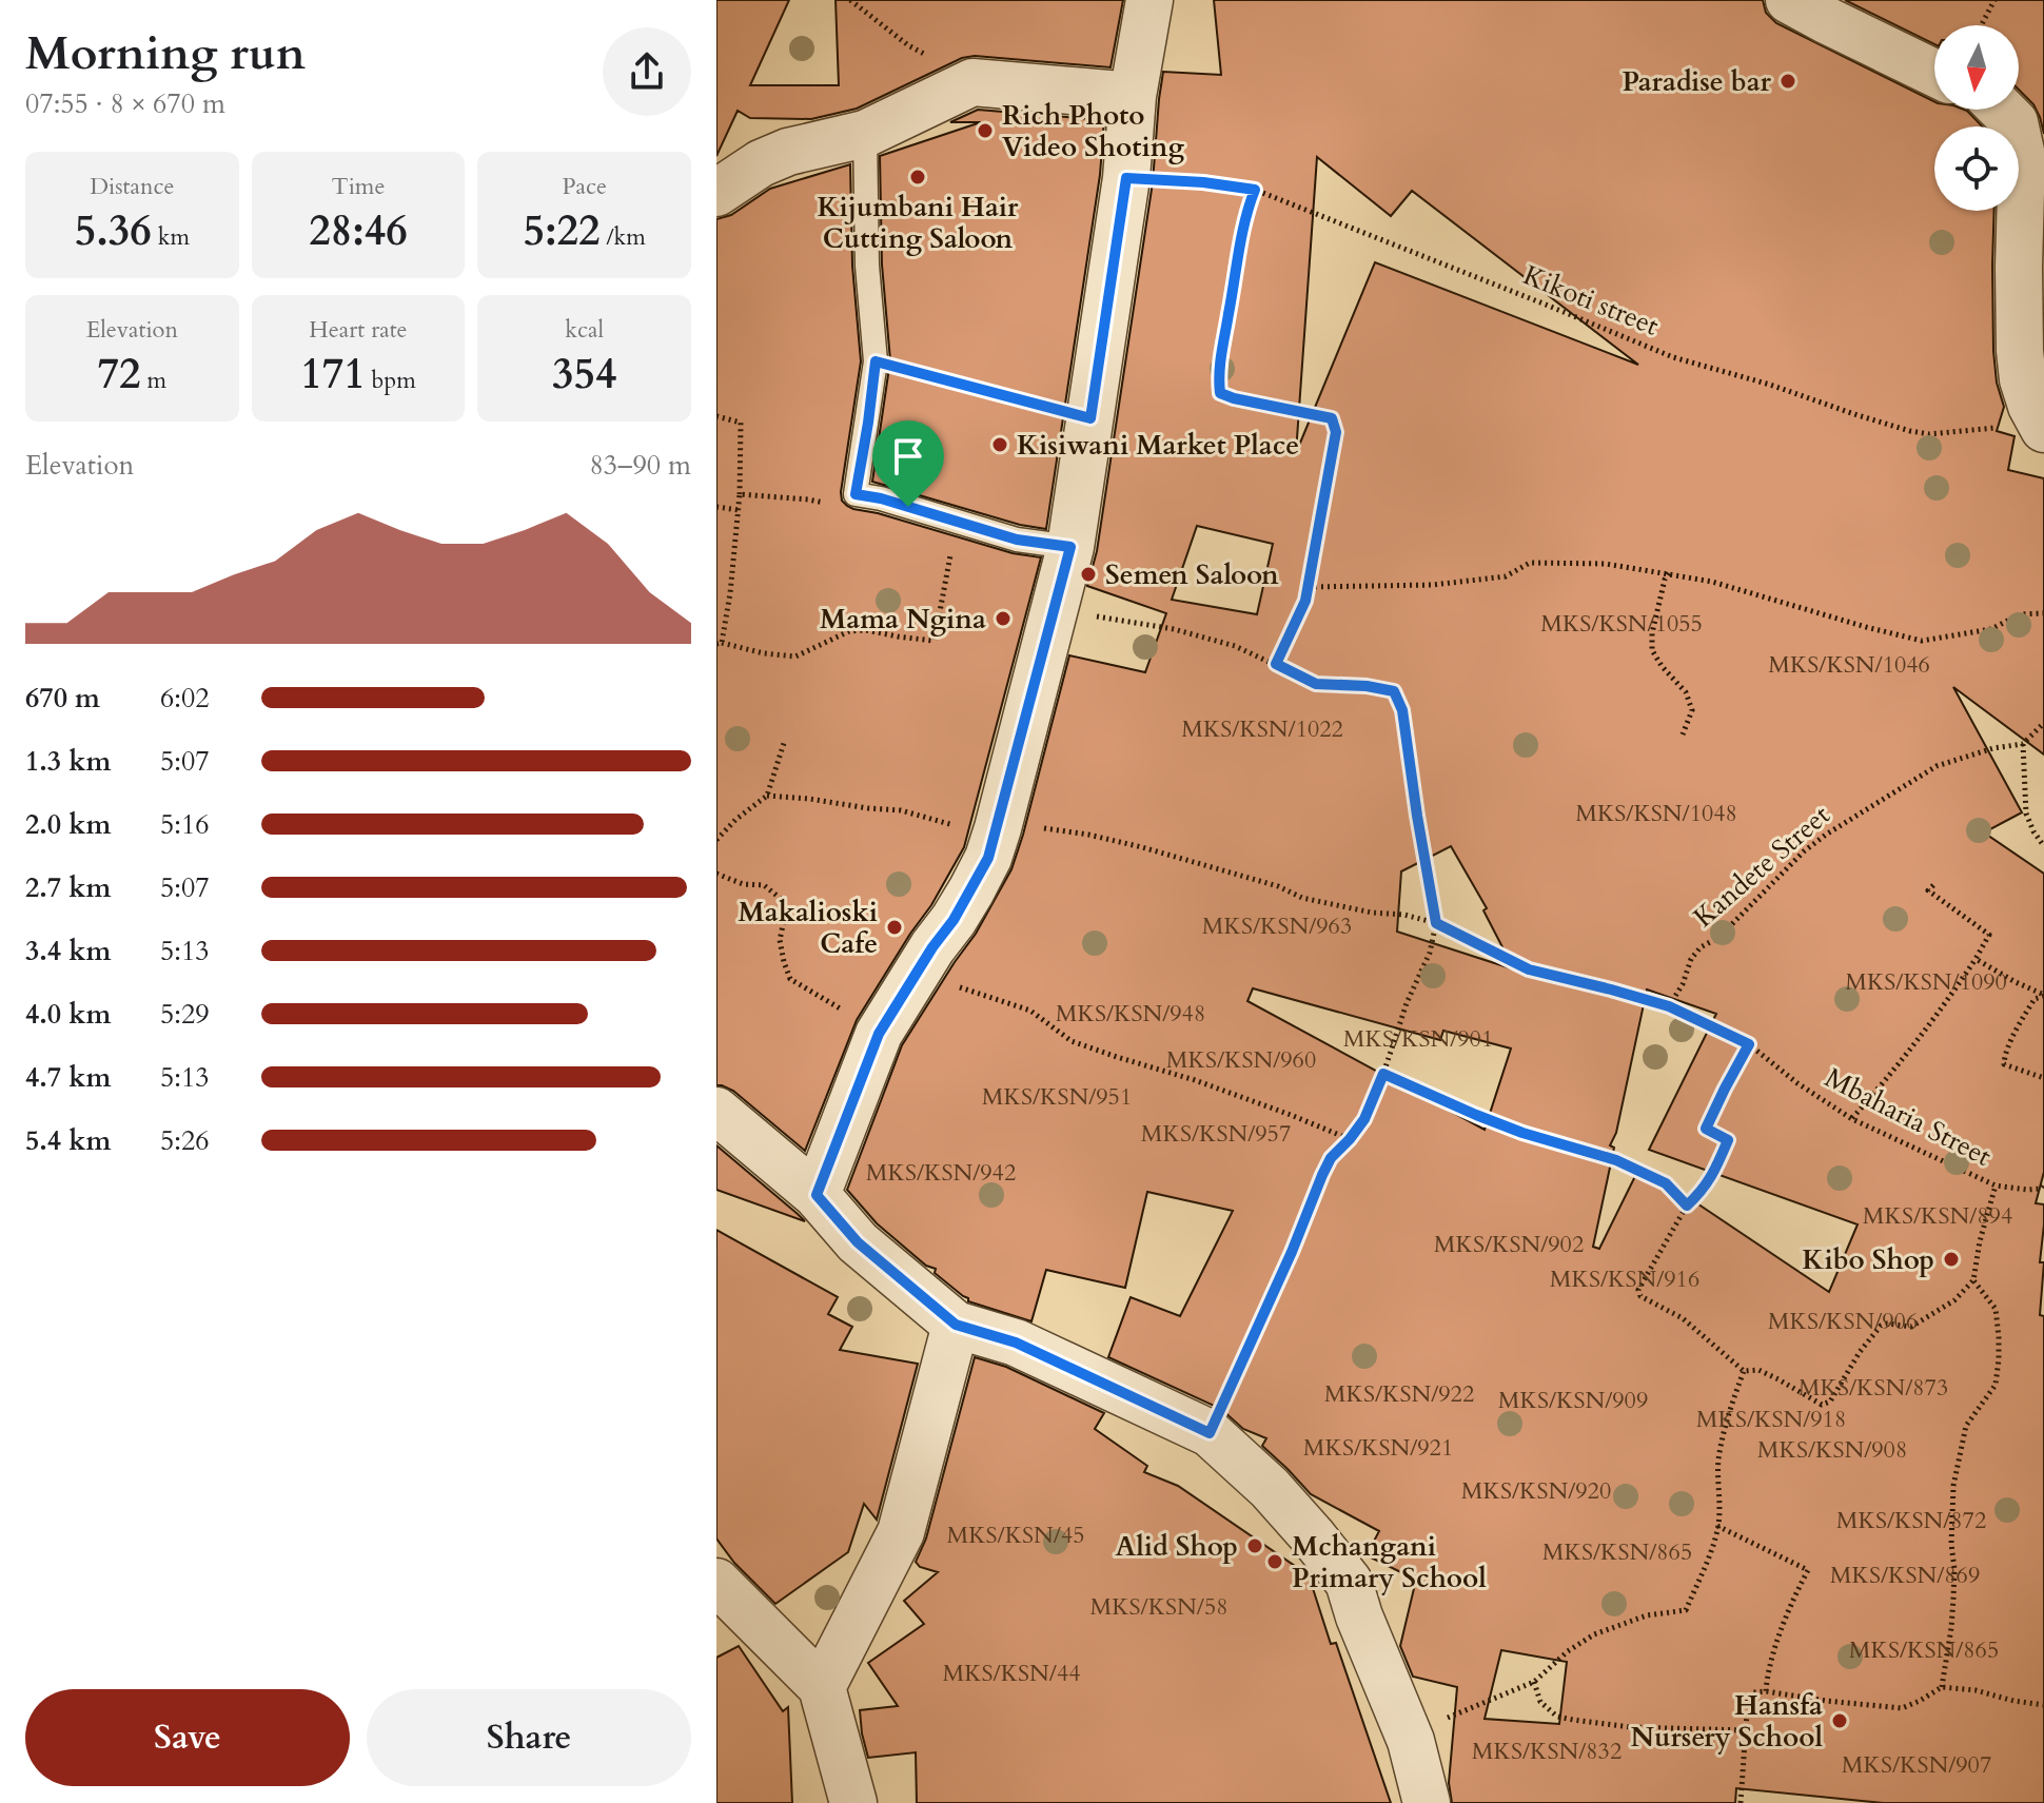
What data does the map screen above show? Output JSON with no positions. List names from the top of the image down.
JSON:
{
  "streets": {
    "path": ["Kikoti street", "Kandete Street", "Mbaharia Street"]
  },
  "crossings": [
    ["Kandete Street", "Mbaharia Street"]
  ],
  "places": [
    "Paradise bar",
    "Rich Photo Video Shoting",
    "Kijumbani Hair Cutting Saloon",
    "Kisiwani Market Place",
    "Semen Saloon",
    "Mama Ngina",
    "Makalioski Cafe",
    "Kibo Shop",
    "Alid Shop",
    "Mchangani Primary School",
    "Hansfa Nursery School"
  ],
  "house_numbers": [
    "MKS/KSN/1055",
    "MKS/KSN/1046",
    "MKS/KSN/1022",
    "MKS/KSN/1048",
    "MKS/KSN/963",
    "MKS/KSN/1090",
    "MKS/KSN/948",
    "MKS/KSN/901",
    "MKS/KSN/960",
    "MKS/KSN/951",
    "MKS/KSN/957",
    "MKS/KSN/942",
    "MKS/KSN/894",
    "MKS/KSN/902",
    "MKS/KSN/916",
    "MKS/KSN/906",
    "MKS/KSN/873",
    "MKS/KSN/922",
    "MKS/KSN/909",
    "MKS/KSN/918",
    "MKS/KSN/921",
    "MKS/KSN/908",
    "MKS/KSN/920",
    "MKS/KSN/872",
    "MKS/KSN/45",
    "MKS/KSN/865",
    "MKS/KSN/869",
    "MKS/KSN/58",
    "MKS/KSN/865",
    "MKS/KSN/44",
    "MKS/KSN/832",
    "MKS/KSN/907"
  ],
  "north": "bottom",
  "page": {
    "heading": ["Morning run", "07:55 · 8 × 670 m"],
    "stats": [
      ["Distance", "5.36 km"],
      ["Time", "28:46"],
      ["Pace", "5:22 /km"],
      ["Elevation", "72 m"],
      ["Heart rate", "171 bpm"],
      ["kcal", "354"]
    ],
    "chart": ["Elevation", "83–90 m"],
    "list": [
      {
        "name": "670 m",
        "note": "6:02"
      },
      {
        "name": "1.3 km",
        "note": "5:07"
      },
      {
        "name": "2.0 km",
        "note": "5:16"
      },
      {
        "name": "2.7 km",
        "note": "5:07"
      },
      {
        "name": "3.4 km",
        "note": "5:13"
      },
      {
        "name": "4.0 km",
        "note": "5:29"
      },
      {
        "name": "4.7 km",
        "note": "5:13"
      },
      {
        "name": "5.4 km",
        "note": "5:26"
      }
    ],
    "buttons": ["Save", "Share"]
  }
}
